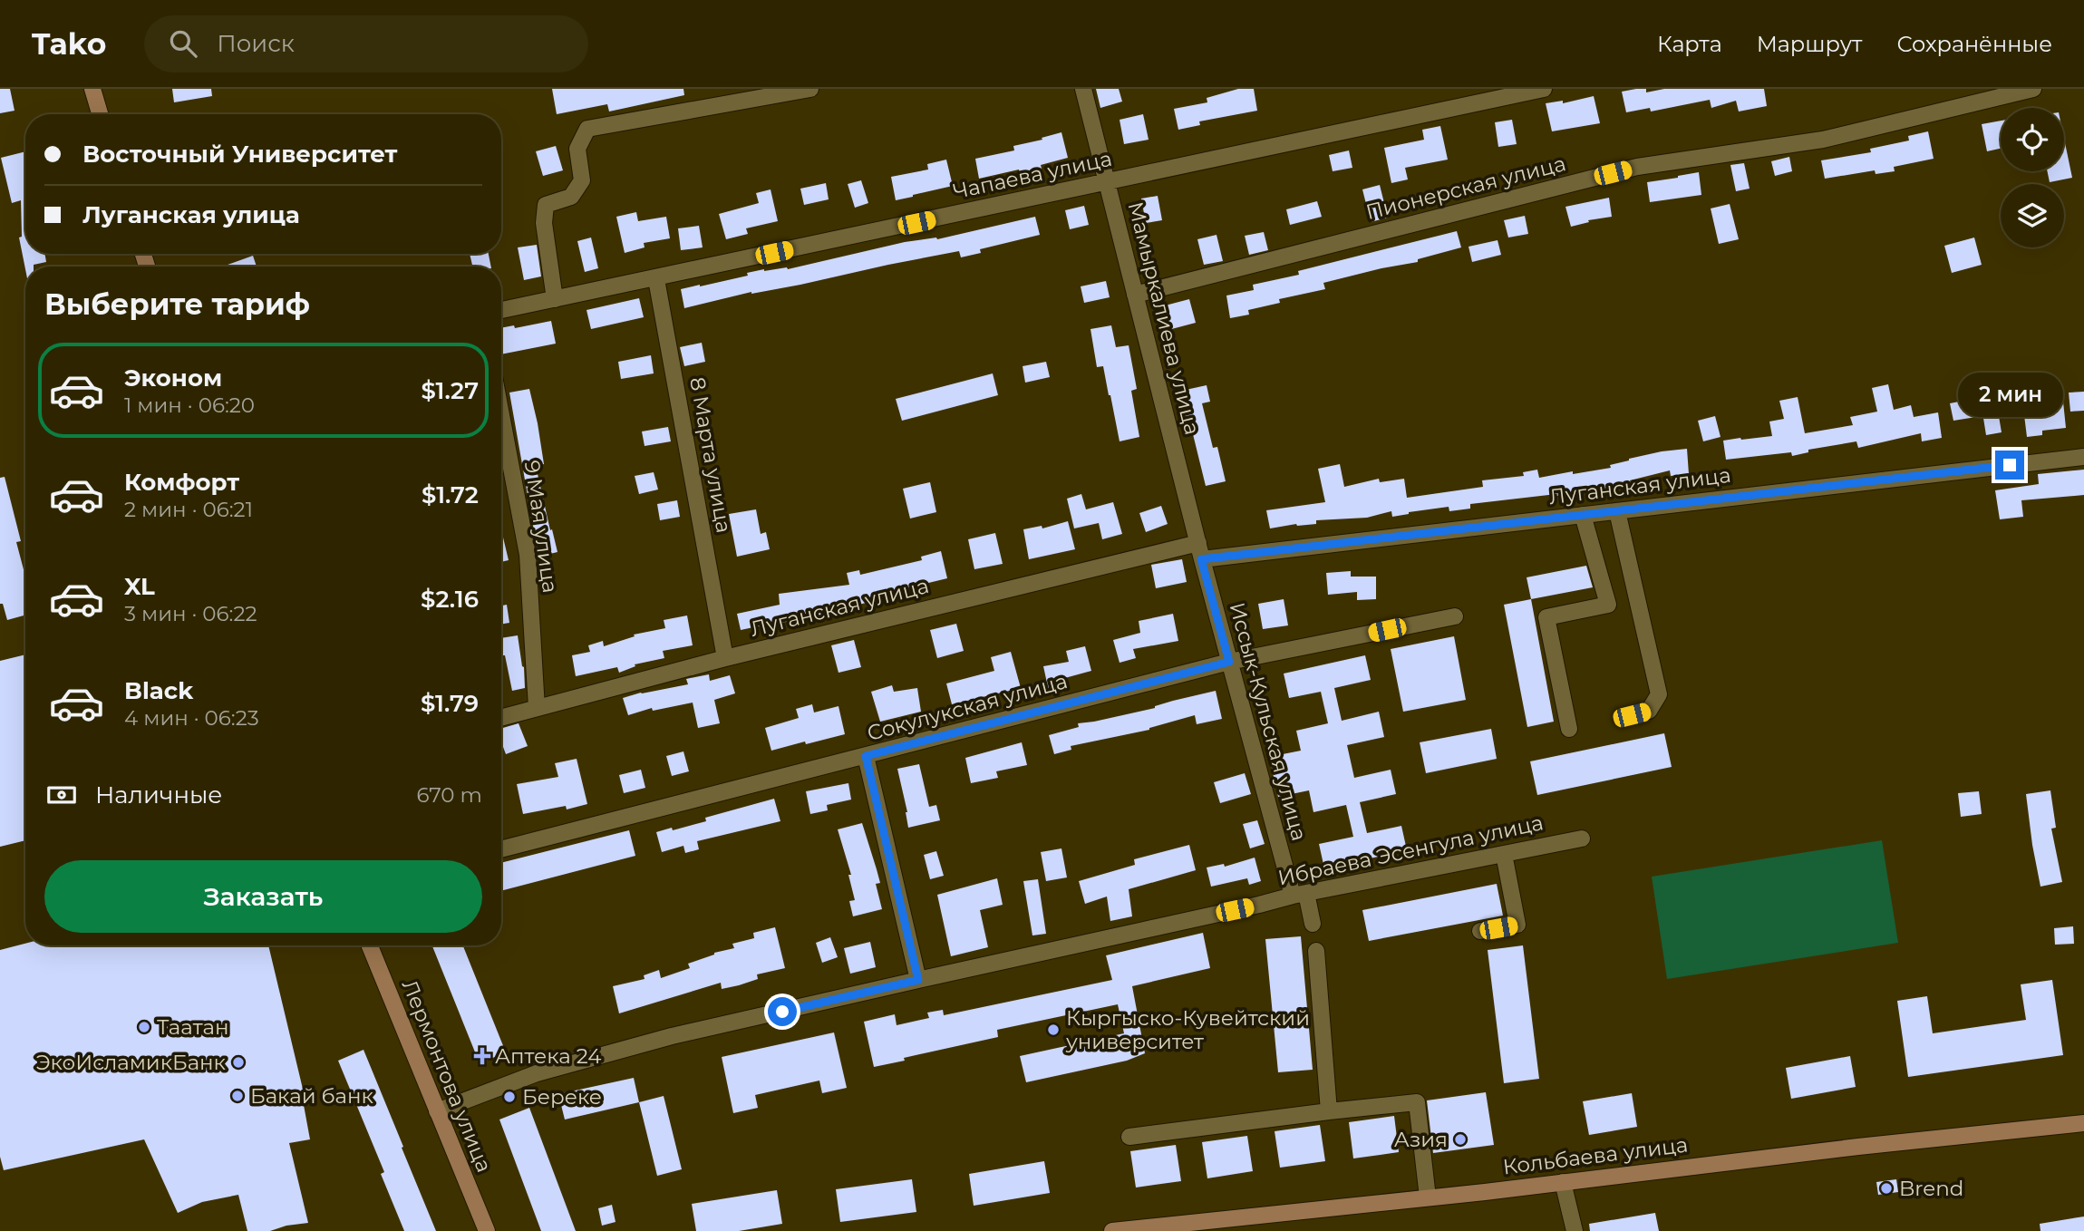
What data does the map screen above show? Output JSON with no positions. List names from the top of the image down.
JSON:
{
  "streets": {
    "main road": ["Лермонтова улица", "Кольбаева улица"],
    "street": [
      "Чапаева улица",
      "Пионерская улица",
      "Мамыркалиева улица",
      "8 Марта улица",
      "Луганская улица",
      "9 Мая улица",
      "Сокулукская улица",
      "Иссык-Кульская улица",
      "Ибраева Эсенгула улица"
    ]
  },
  "crossings": [
    ["Чапаева улица", "Мамыркалиева улица"],
    ["Чапаева улица", "8 Марта улица"],
    ["Пионерская улица", "Мамыркалиева улица"],
    ["Мамыркалиева улица", "Луганская улица"],
    ["Мамыркалиева улица", "Иссык-Кульская улица"],
    ["8 Марта улица", "Луганская улица"],
    ["Луганская улица", "9 Мая улица"],
    ["Луганская улица", "Иссык-Кульская улица"],
    ["Сокулукская улица", "Иссык-Кульская улица"],
    ["Иссык-Кульская улица", "Ибраева Эсенгула улица"],
    ["Ибраева Эсенгула улица", "Лермонтова улица"]
  ],
  "places": {
    "other": [
      "Таатан",
      "Кыргыско-Кувейтский университет",
      "ЭкоИсламикБанк",
      "Бакай банк",
      "Береке",
      "Азия",
      "Brend"
    ],
    "health": ["Аптека 24"]
  },
  "page": {
    "header": "Tako",
    "search": "Поиск",
    "nav": ["Карта", "Маршрут", "Сохранённые"],
    "banner": ["Восточный Университет", "Луганская улица"],
    "heading": "Выберите тариф",
    "list": [
      {
        "name": "Эконом",
        "note": "1 мин · 06:20",
        "value": "$1.27"
      },
      {
        "name": "Комфорт",
        "note": "2 мин · 06:21",
        "value": "$1.72"
      },
      {
        "name": "XL",
        "note": "3 мин · 06:22",
        "value": "$2.16"
      },
      {
        "name": "Black",
        "note": "4 мин · 06:23",
        "value": "$1.79"
      }
    ],
    "bubble": "2 мин",
    "pay": ["Наличные", "670 m"],
    "buttons": "Заказать"
  }
}
